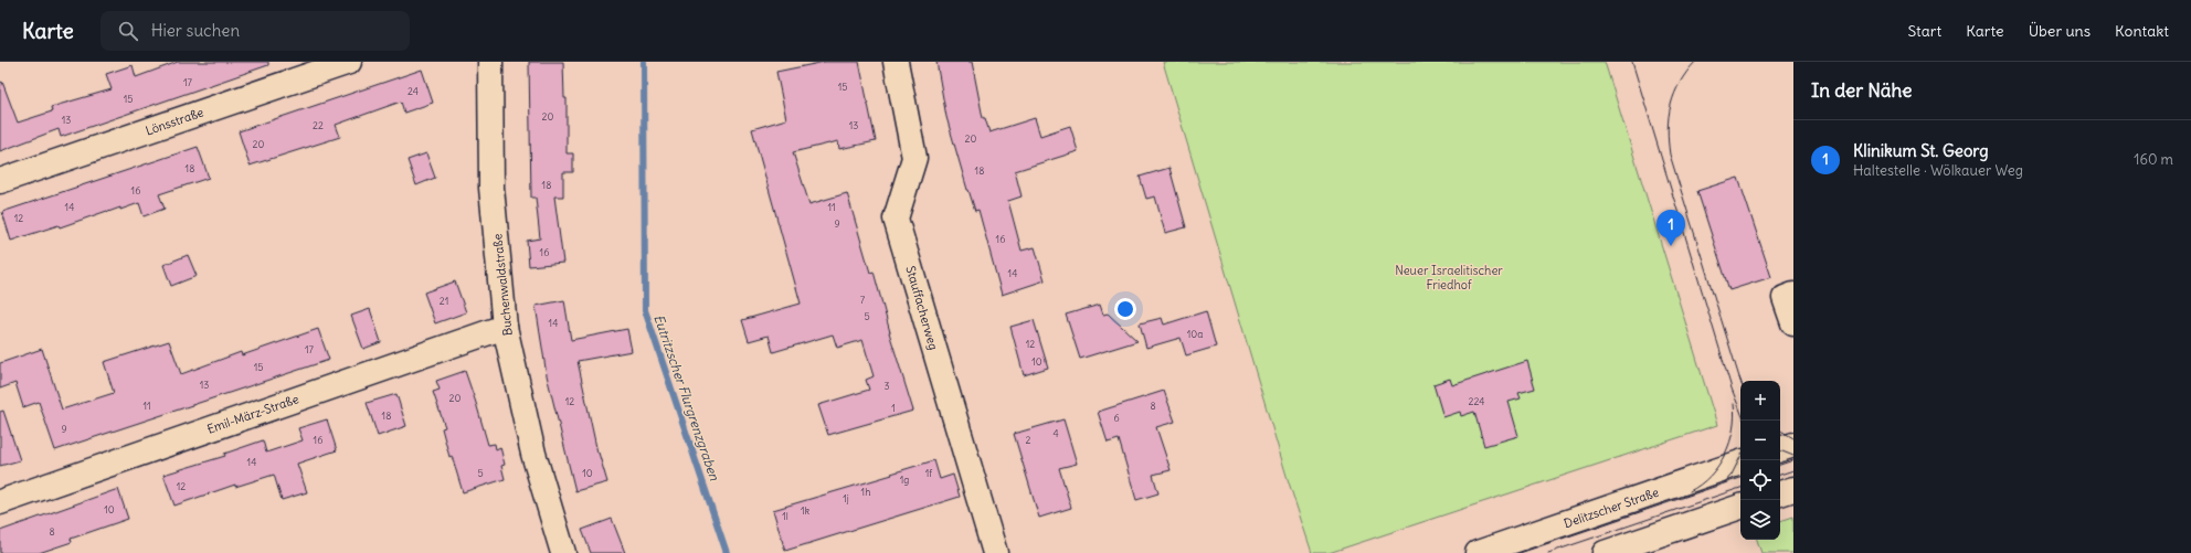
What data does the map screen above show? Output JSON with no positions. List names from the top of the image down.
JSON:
{
  "streets": {
    "street": [
      "Lönsstraße",
      "Buchenwaldstraße",
      "Stauffacherweg",
      "Emil-März-Straße",
      "Delitzscher Straße"
    ]
  },
  "crossings": [
    ["Buchenwaldstraße", "Emil-März-Straße"]
  ],
  "water": ["Eutritzscher Flurgrenzgraben"],
  "parks": ["Neuer Israelitischer Friedhof"],
  "house_numbers": [
    "17",
    "15",
    "24",
    "15",
    "20",
    "13",
    "22",
    "13",
    "20",
    "20",
    "18",
    "18",
    "18",
    "16",
    "14",
    "11",
    "12",
    "9",
    "16",
    "16",
    "14",
    "7",
    "21",
    "5",
    "14",
    "10a",
    "12",
    "17",
    "10",
    "15",
    "13",
    "3",
    "20",
    "12",
    "224",
    "11",
    "8",
    "1",
    "18",
    "6",
    "9",
    "4",
    "16",
    "2",
    "14",
    "5",
    "10",
    "1f",
    "1g",
    "12",
    "1h",
    "1j",
    "10",
    "1k",
    "1l",
    "8"
  ],
  "page": {
    "header": "Karte",
    "search": "Hier suchen",
    "nav": [
      "Start",
      "Karte",
      "Über uns",
      "Kontakt"
    ],
    "heading": "In der Nähe",
    "list": [
      {
        "mark": "1",
        "name": "Klinikum St. Georg",
        "note": "Haltestelle · Wölkauer Weg",
        "value": "160 m"
      }
    ],
    "pins": "1",
    "map_buttons": ["+", "−"]
  }
}
